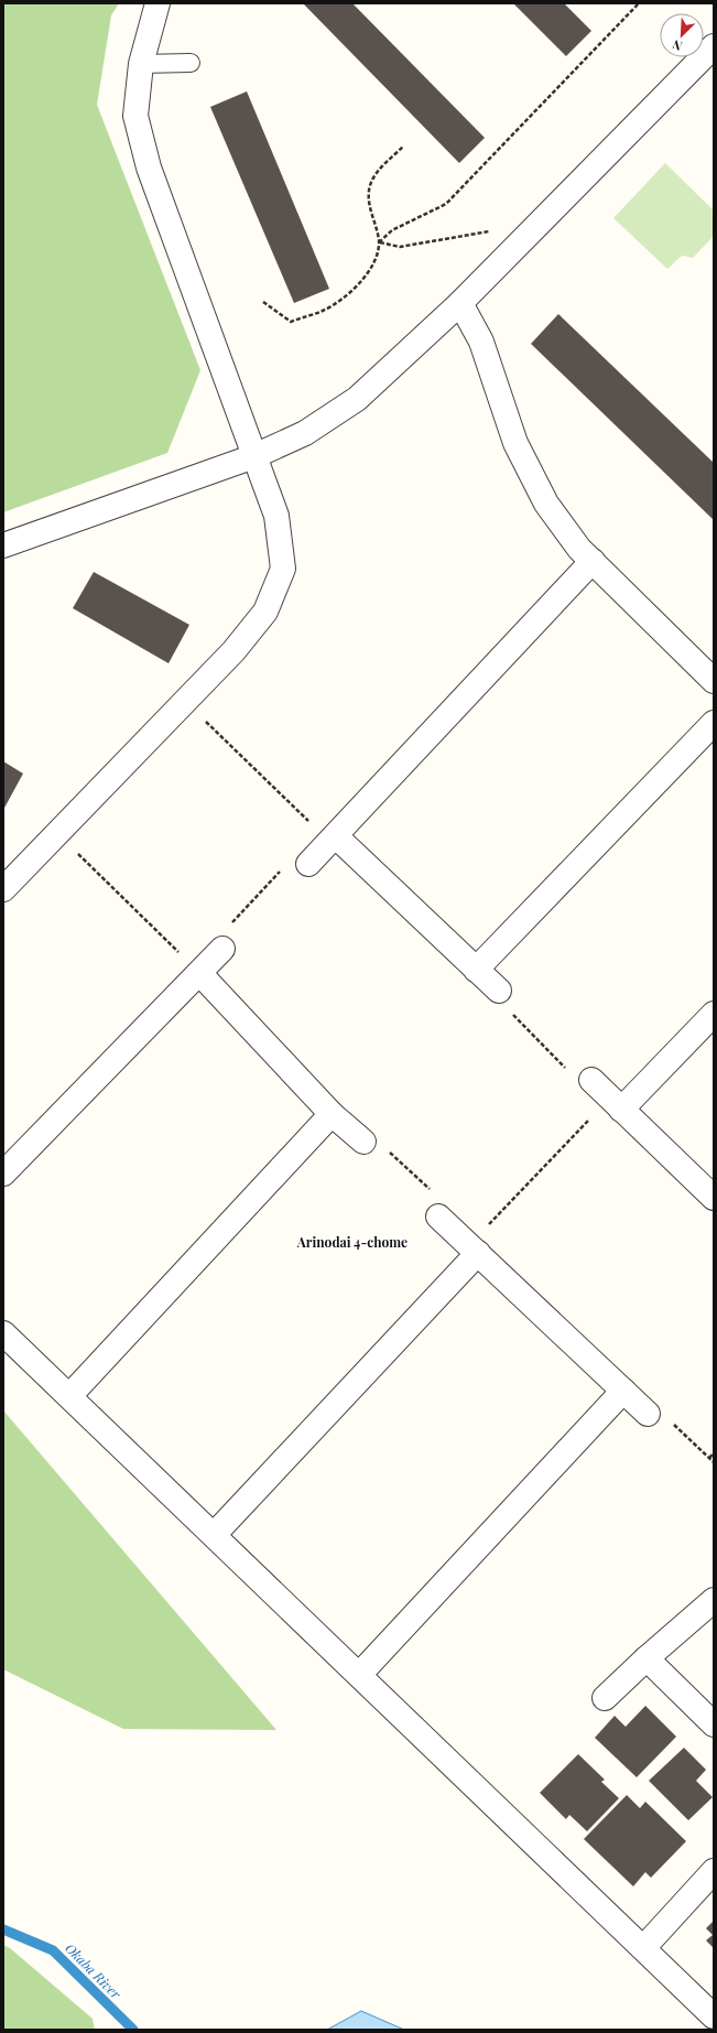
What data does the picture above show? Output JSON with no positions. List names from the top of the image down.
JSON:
{
  "districts": ["Arinodai 4-chome"],
  "water": ["Okaba River"],
  "north": "bottom left"
}
